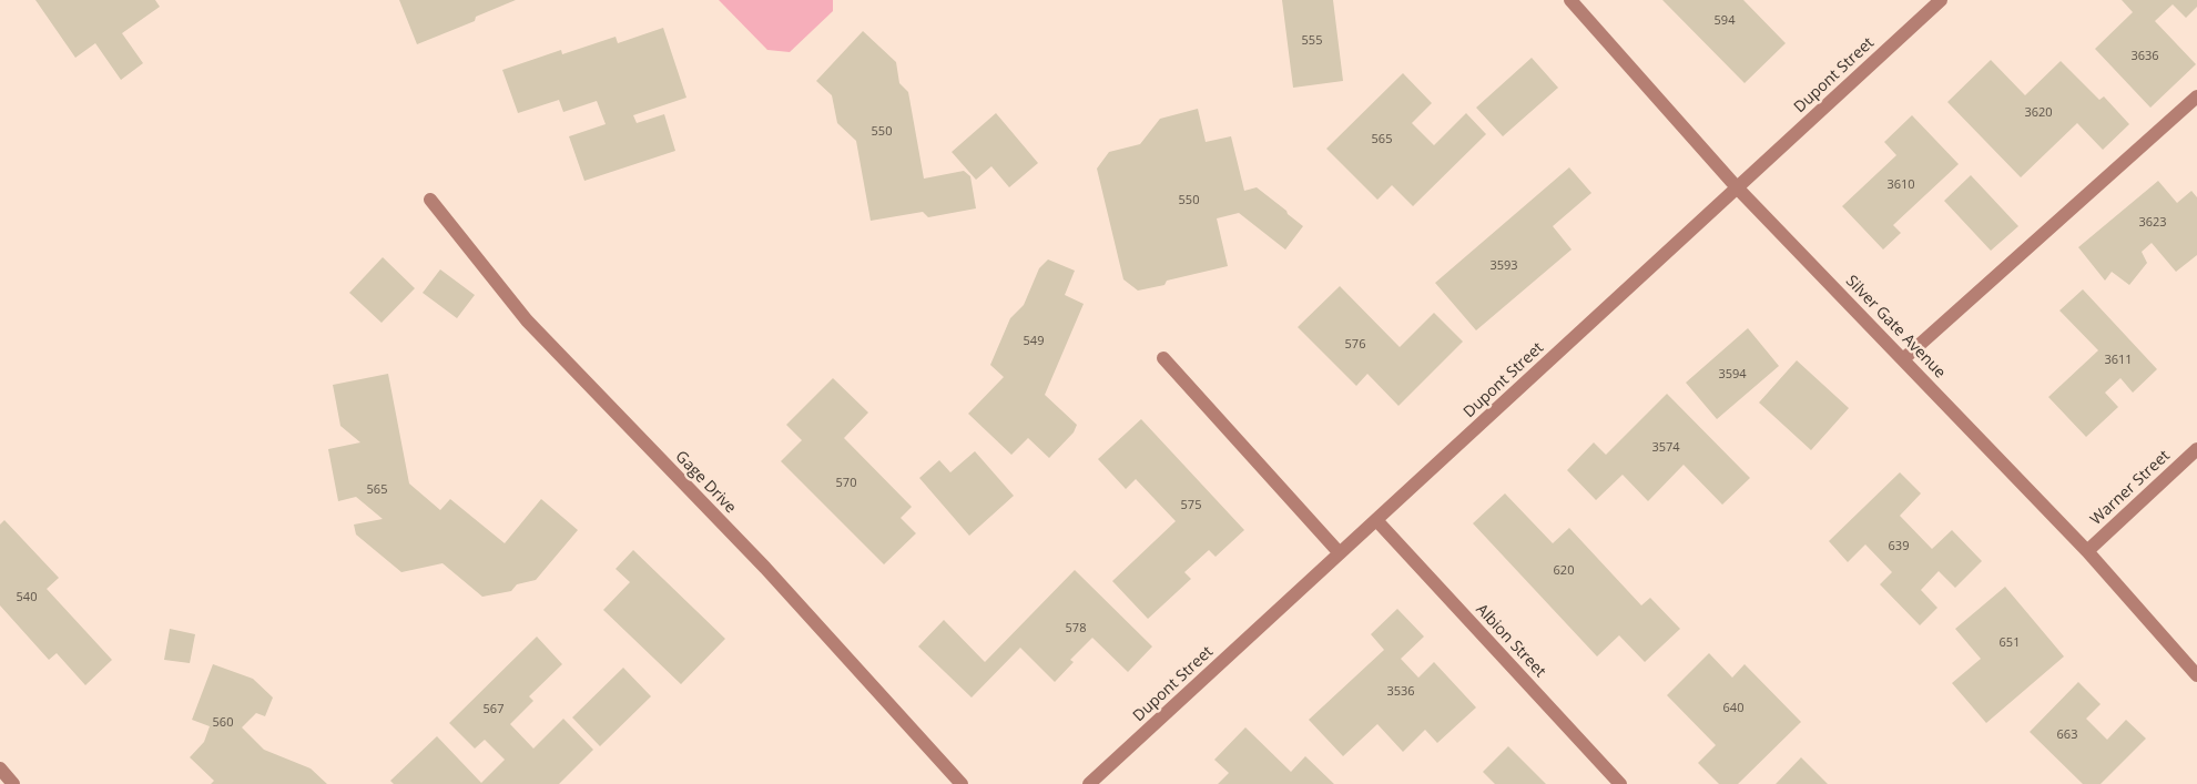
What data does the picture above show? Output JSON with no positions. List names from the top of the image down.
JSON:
{
  "streets": {
    "street": [
      "Dupont Street",
      "Silver Gate Avenue",
      "Gage Drive",
      "Warner Street",
      "Albion Street"
    ]
  },
  "crossings": [
    ["Dupont Street", "Silver Gate Avenue"],
    ["Dupont Street", "Albion Street"],
    ["Silver Gate Avenue", "Warner Street"]
  ],
  "house_numbers": [
    "594",
    "555",
    "3636",
    "3620",
    "550",
    "565",
    "3610",
    "550",
    "3623",
    "3593",
    "549",
    "576",
    "3611",
    "3594",
    "3574",
    "570",
    "565",
    "575",
    "639",
    "620",
    "540",
    "578",
    "651",
    "3536",
    "640",
    "567",
    "560",
    "663"
  ]
}
